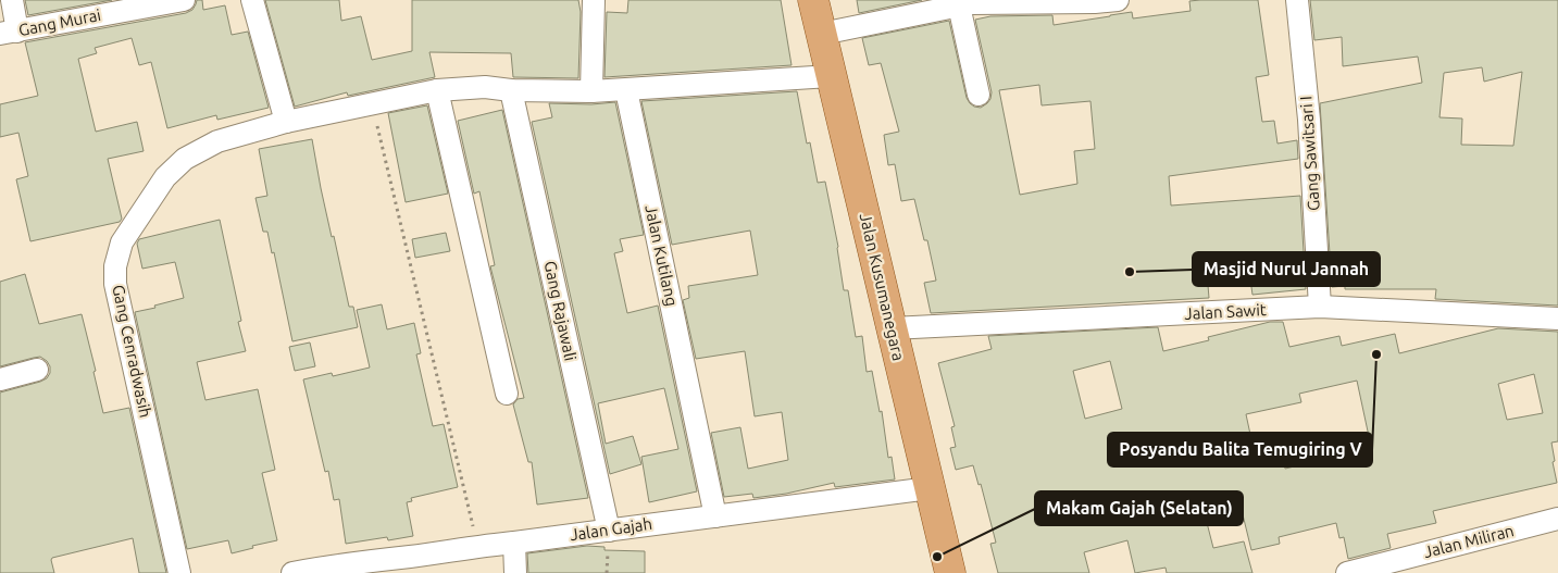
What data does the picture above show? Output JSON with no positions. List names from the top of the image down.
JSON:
{
  "streets": {
    "main road": ["Jalan Kusumanegara"],
    "street": [
      "Gang Murai",
      "Gang Sawitsari I",
      "Jalan Kutilang",
      "Gang Rajawali",
      "Jalan Sawit",
      "Gang Cenradwasih",
      "Jalan Gajah",
      "Jalan Miliran"
    ]
  },
  "crossings": [
    ["Gang Sawitsari I", "Jalan Sawit"],
    ["Jalan Kutilang", "Gang Cenradwasih"],
    ["Jalan Kutilang", "Jalan Gajah"],
    ["Jalan Kusumanegara", "Jalan Sawit"],
    ["Jalan Kusumanegara", "Gang Cenradwasih"],
    ["Jalan Kusumanegara", "Jalan Gajah"],
    ["Gang Rajawali", "Gang Cenradwasih"],
    ["Gang Rajawali", "Jalan Gajah"]
  ],
  "places": ["Masjid Nurul Jannah", "Posyandu Balita Temugiring V", "Makam Gajah (Selatan)"]
}
